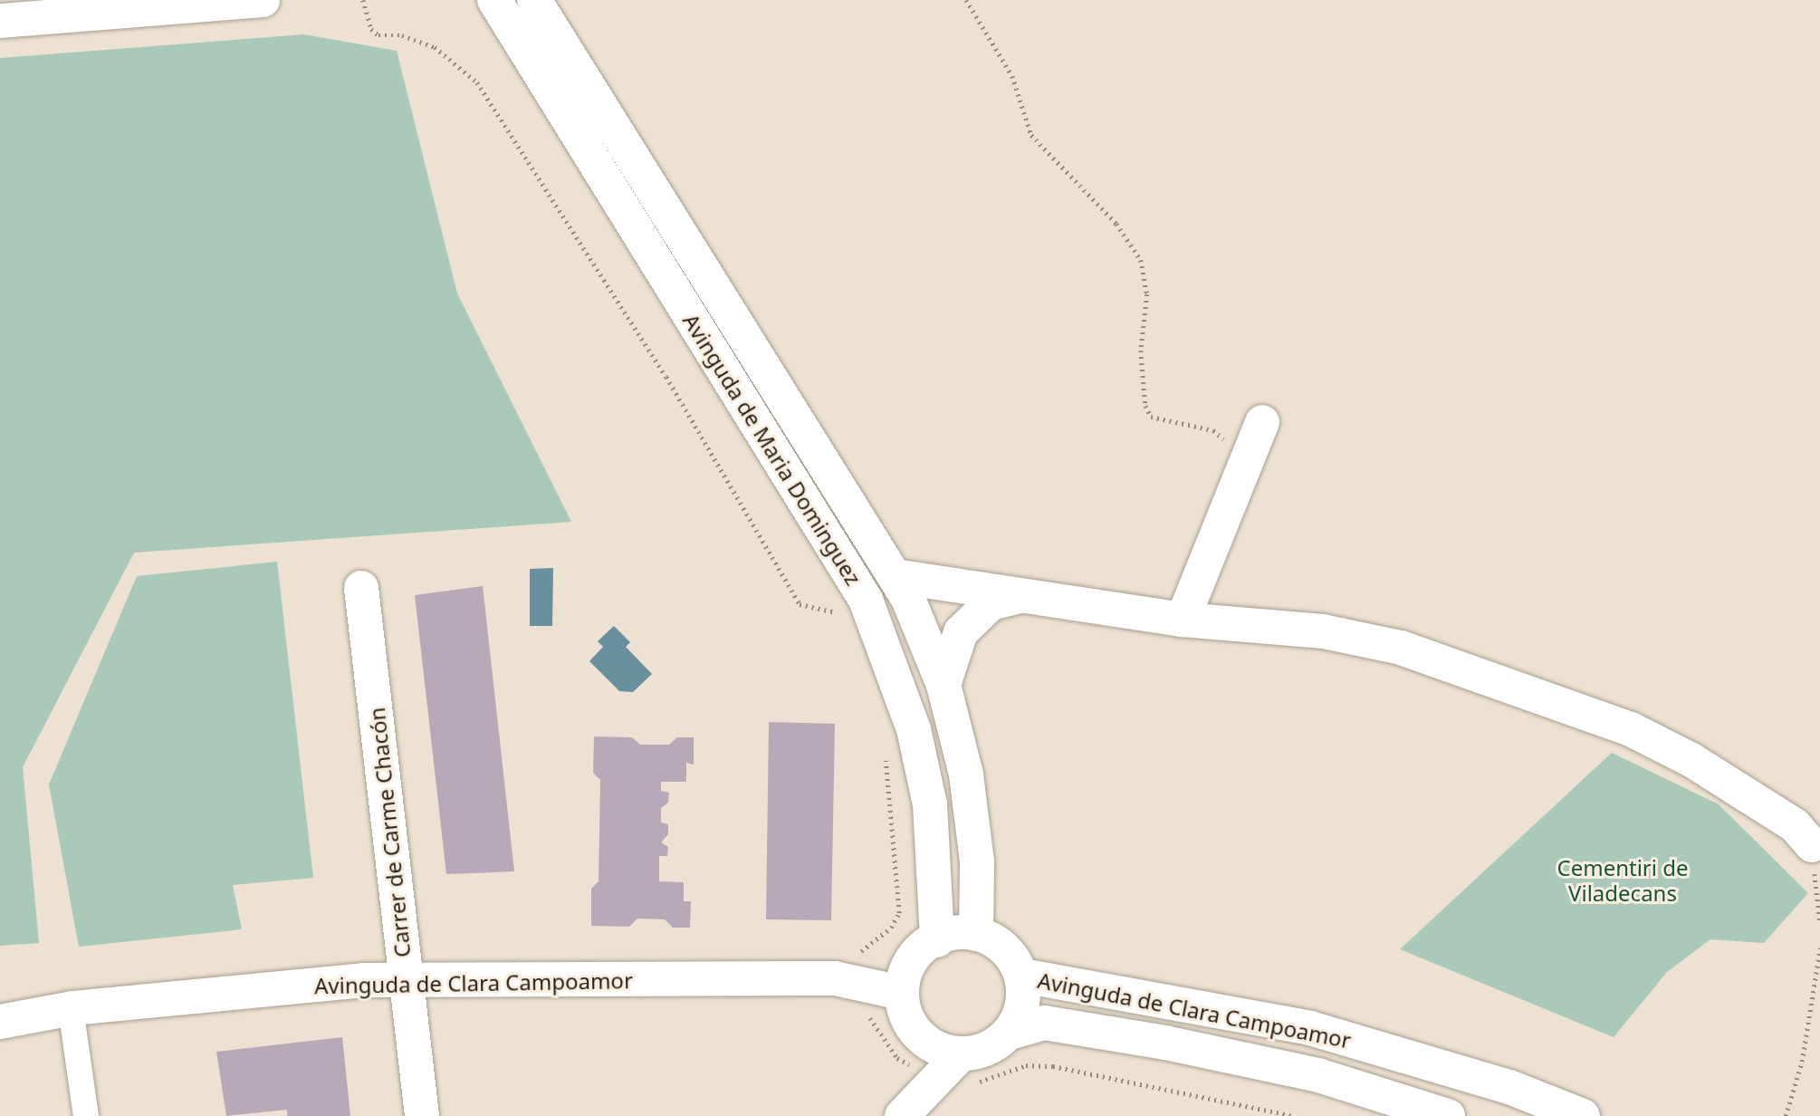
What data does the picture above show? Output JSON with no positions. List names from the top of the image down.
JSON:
{
  "streets": {
    "street": ["Avinguda de Maria Dominguez", "Carrer de Carme Chacón", "Avinguda de Clara Campoamor"]
  },
  "crossings": [
    ["Avinguda de Maria Dominguez", "Avinguda de Clara Campoamor"],
    ["Carrer de Carme Chacón", "Avinguda de Clara Campoamor"]
  ],
  "parks": ["Cementiri de Viladecans"]
}
